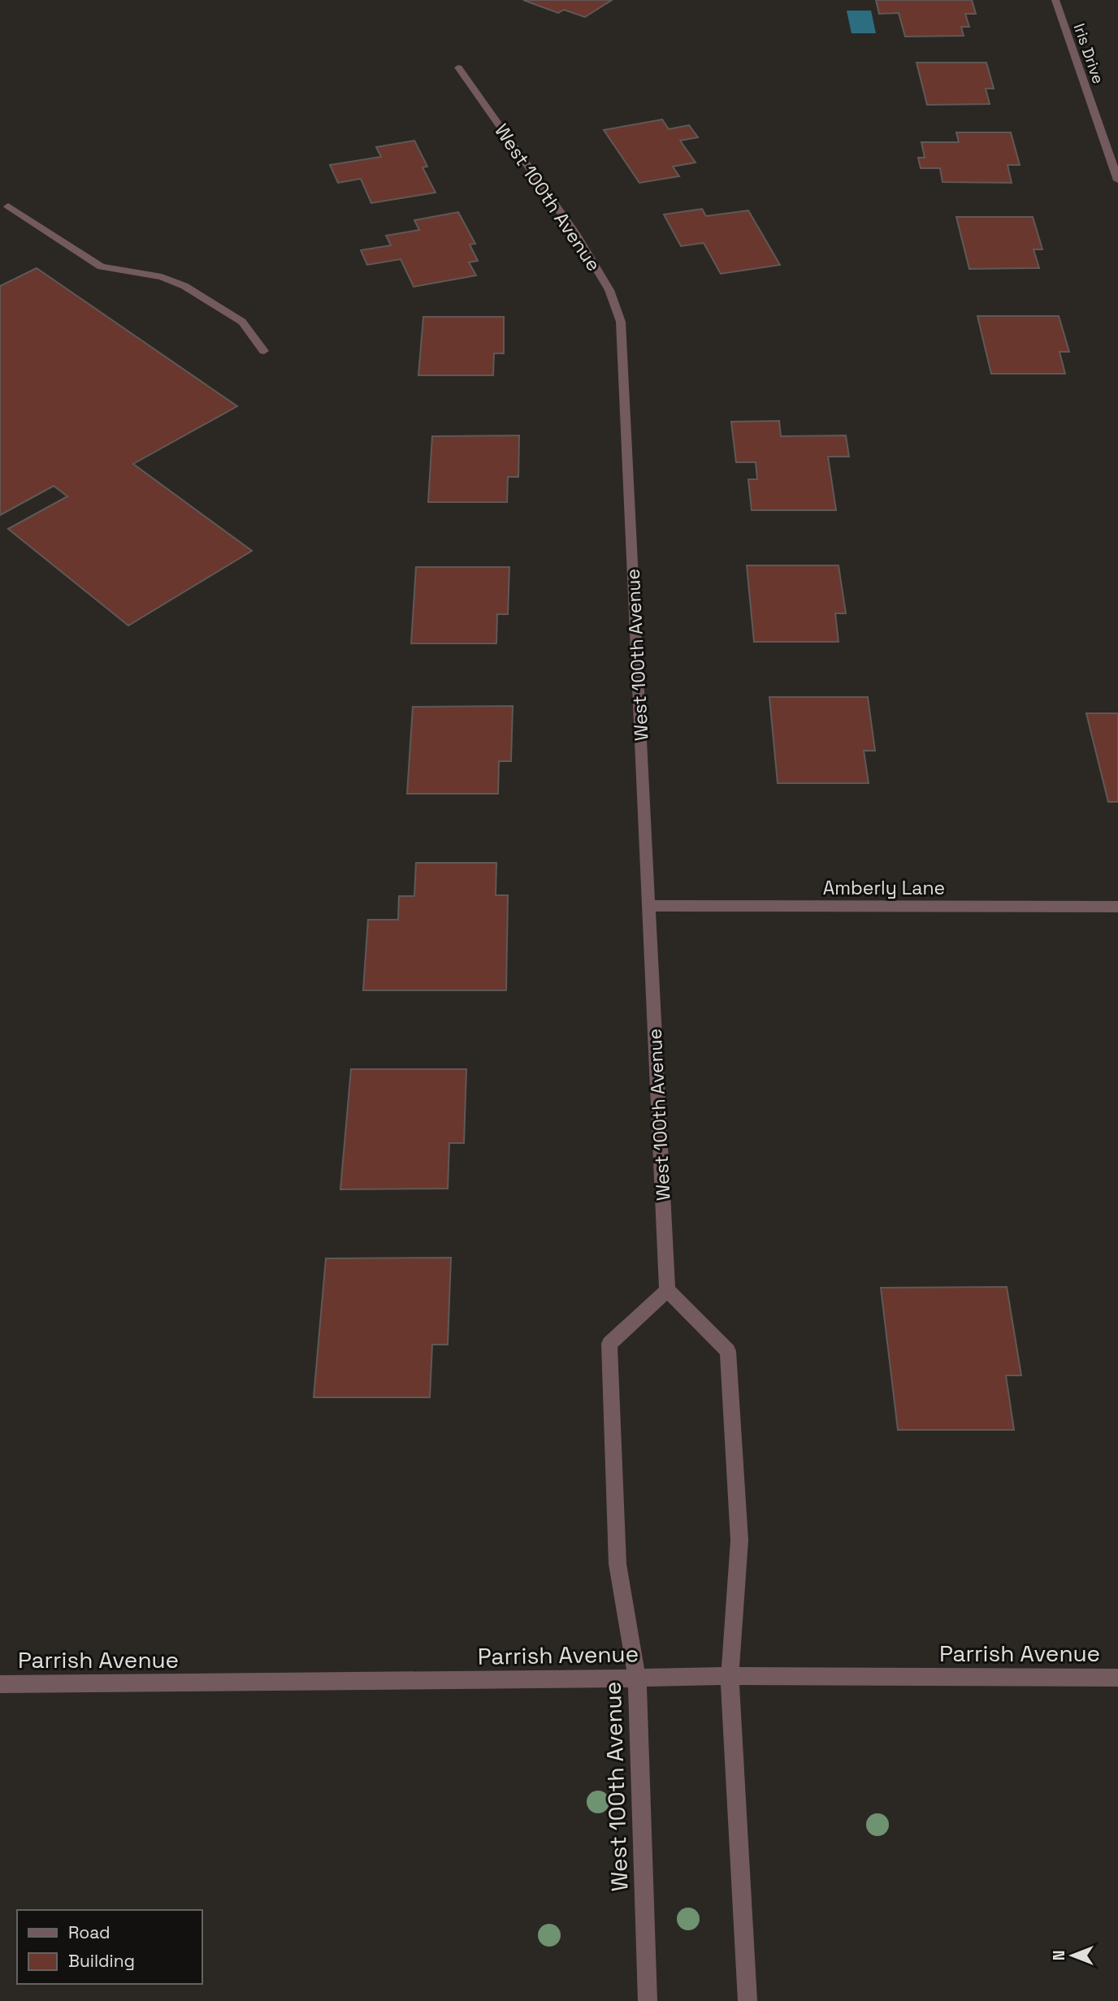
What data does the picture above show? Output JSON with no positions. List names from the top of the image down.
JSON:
{
  "streets": {
    "street": [
      "Iris Drive",
      "West 100th Avenue",
      "Amberly Lane",
      "Parrish Avenue"
    ]
  },
  "crossings": [
    ["West 100th Avenue", "Amberly Lane"],
    ["West 100th Avenue", "Parrish Avenue"]
  ],
  "legend": ["Road", "Building"],
  "north": "left"
}
